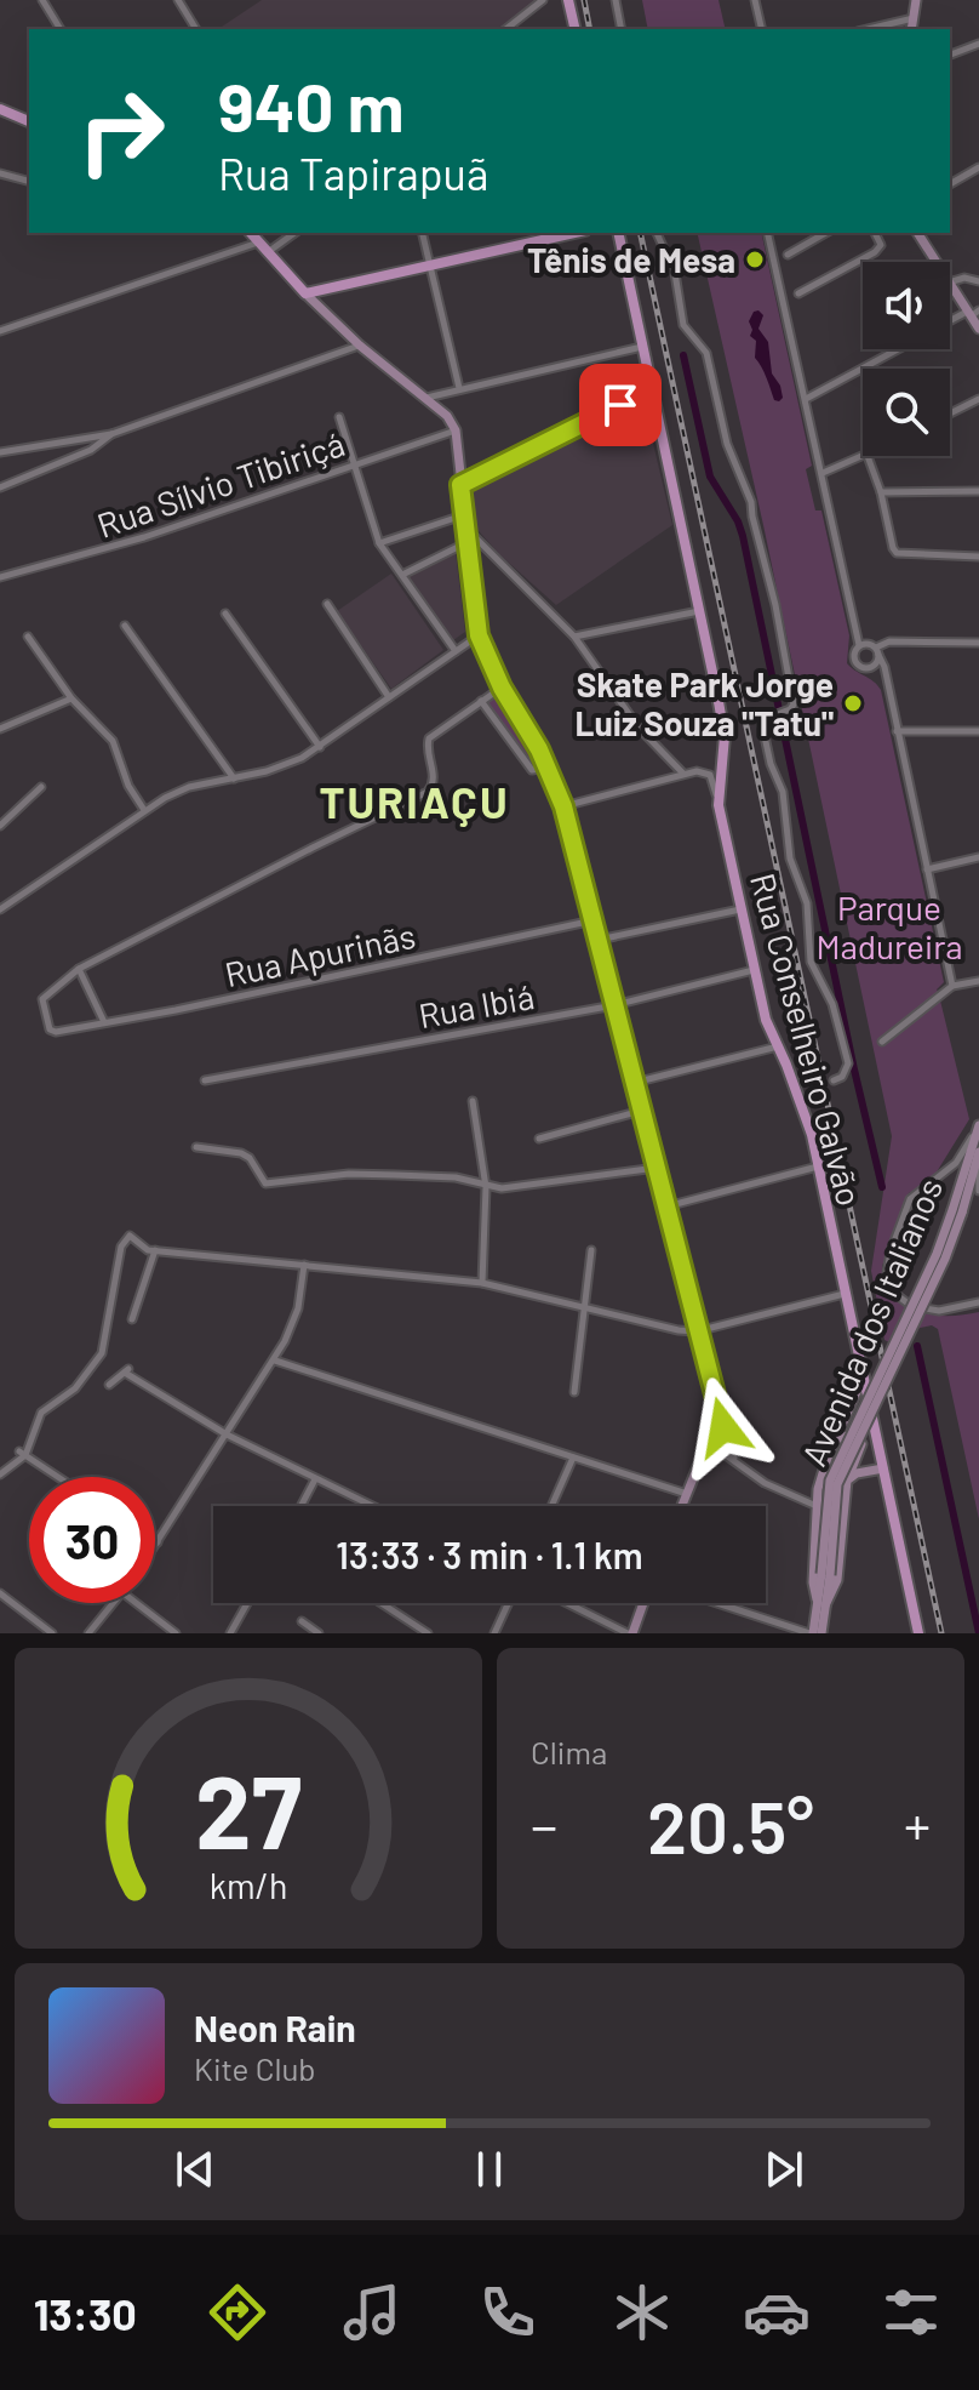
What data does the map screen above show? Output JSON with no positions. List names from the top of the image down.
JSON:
{
  "streets": {
    "main road": ["Rua Conselheiro Galvão"],
    "street": [
      "Rua Sílvio Tibiriçá",
      "Rua Apurinãs",
      "Rua Ibiá",
      "Avenida dos Italianos"
    ]
  },
  "crossings": [
    ["Rua Ibiá", "Rua Conselheiro Galvão"],
    ["Rua Conselheiro Galvão", "Avenida dos Italianos"]
  ],
  "districts": ["TURIAÇU"],
  "parks": ["Parque Madureira"],
  "places": ["Tênis de Mesa", "Skate Park Jorge Luiz Souza \"Tatu\""],
  "page": {
    "turn": ["940 m", "Rua Tapirapuã"],
    "limit": "30",
    "trip": "13:33 · 3 min · 1.1 km",
    "tile": "Clima",
    "heat": ["−", "20.5°", "+"],
    "song": ["Neon Rain", "Kite Club"],
    "tabs": "13:30",
    "gauge": ["27", "km/h"]
  }
}
